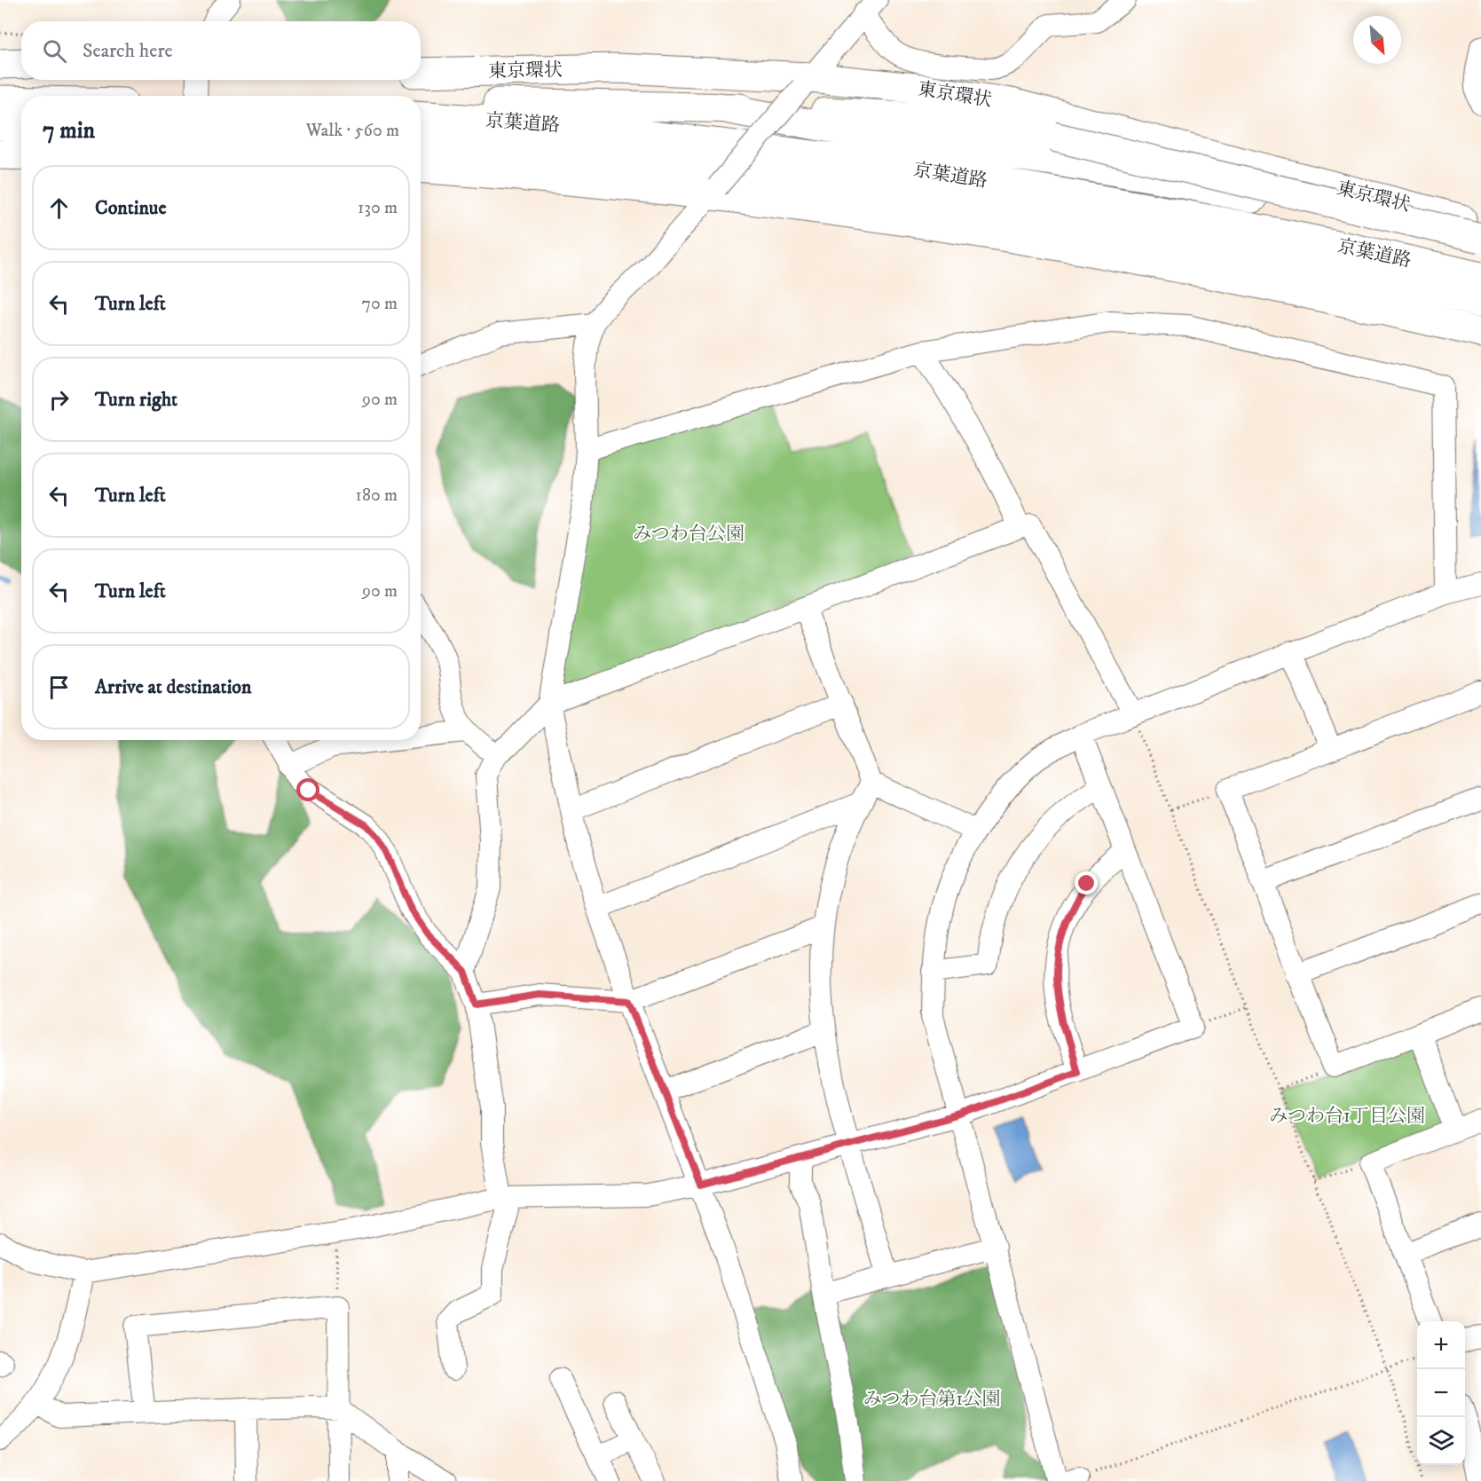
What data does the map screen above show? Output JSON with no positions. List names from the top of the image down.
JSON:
{
  "streets": {
    "highway": ["東京環状", "京葉道路"]
  },
  "parks": ["みつわ台公園", "みつわ台1丁目公園", "みつわ台第1公園"],
  "north": "bottom right",
  "page": {
    "search": "Search here",
    "heading": ["7 min", "Walk · 560 m"],
    "list": [
      ["Continue", "130 m"],
      ["Turn left", "70 m"],
      ["Turn right", "90 m"],
      ["Turn left", "180 m"],
      ["Turn left", "90 m"],
      "Arrive at destination"
    ],
    "map_buttons": ["+", "−"]
  }
}
